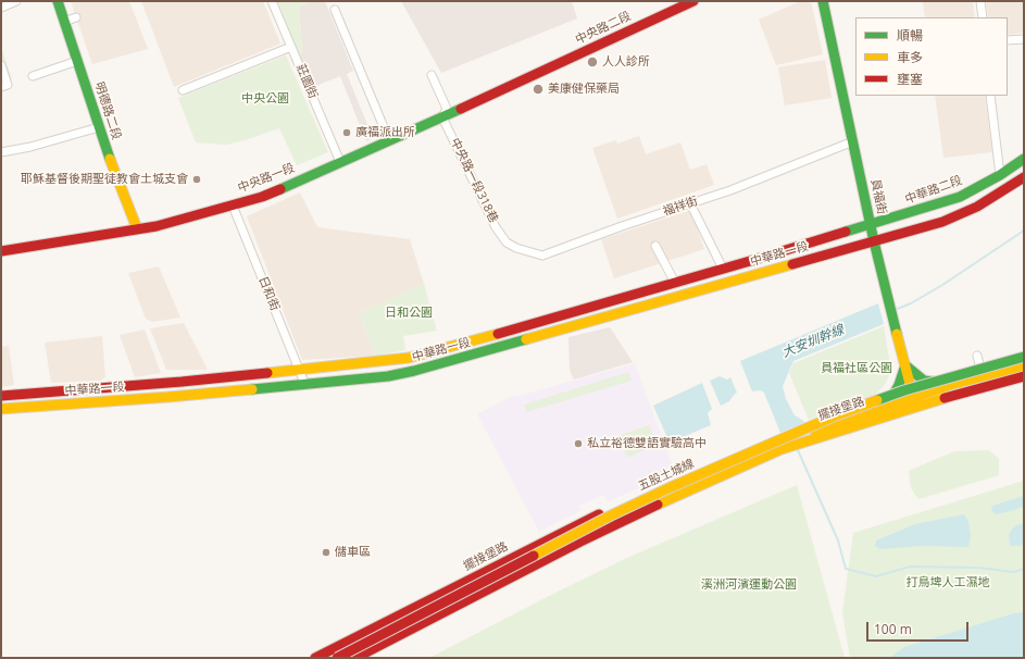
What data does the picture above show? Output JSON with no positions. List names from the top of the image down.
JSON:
{
  "streets": {
    "main road": [
      "中央路二段",
      "明德路二段",
      "中央路一段",
      "中華路二段",
      "員福街",
      "中華路一段",
      "擺接堡路",
      "五股土城線"
    ],
    "street": [
      "莊園街",
      "中央路一段318巷",
      "福祥街",
      "日和街"
    ]
  },
  "crossings": [
    ["中央路二段", "中央路一段"],
    ["莊園街", "中央路一段"],
    ["明德路二段", "中央路一段"],
    ["中央路一段", "中央路一段318巷"],
    ["中央路一段", "日和街"],
    ["中央路一段318巷", "福祥街"],
    ["中華路二段", "員福街"],
    ["中華路二段", "中華路一段"],
    ["員福街", "福祥街"],
    ["員福街", "中華路一段"],
    ["員福街", "擺接堡路"],
    ["中華路一段", "日和街"]
  ],
  "water": ["大安圳幹線"],
  "parks": [
    "中央公園",
    "日和公園",
    "員福社區公園",
    "打鳥埤人工濕地",
    "溪洲河濱運動公園"
  ],
  "places": [
    "人人診所",
    "美康健保藥局",
    "廣福派出所",
    "耶穌基督後期聖徒教會土城支會",
    "私立裕德雙語實驗高中",
    "儲車區"
  ],
  "legend": ["順暢", "車多", "壅塞"],
  "scale_bar": "100 m"
}
